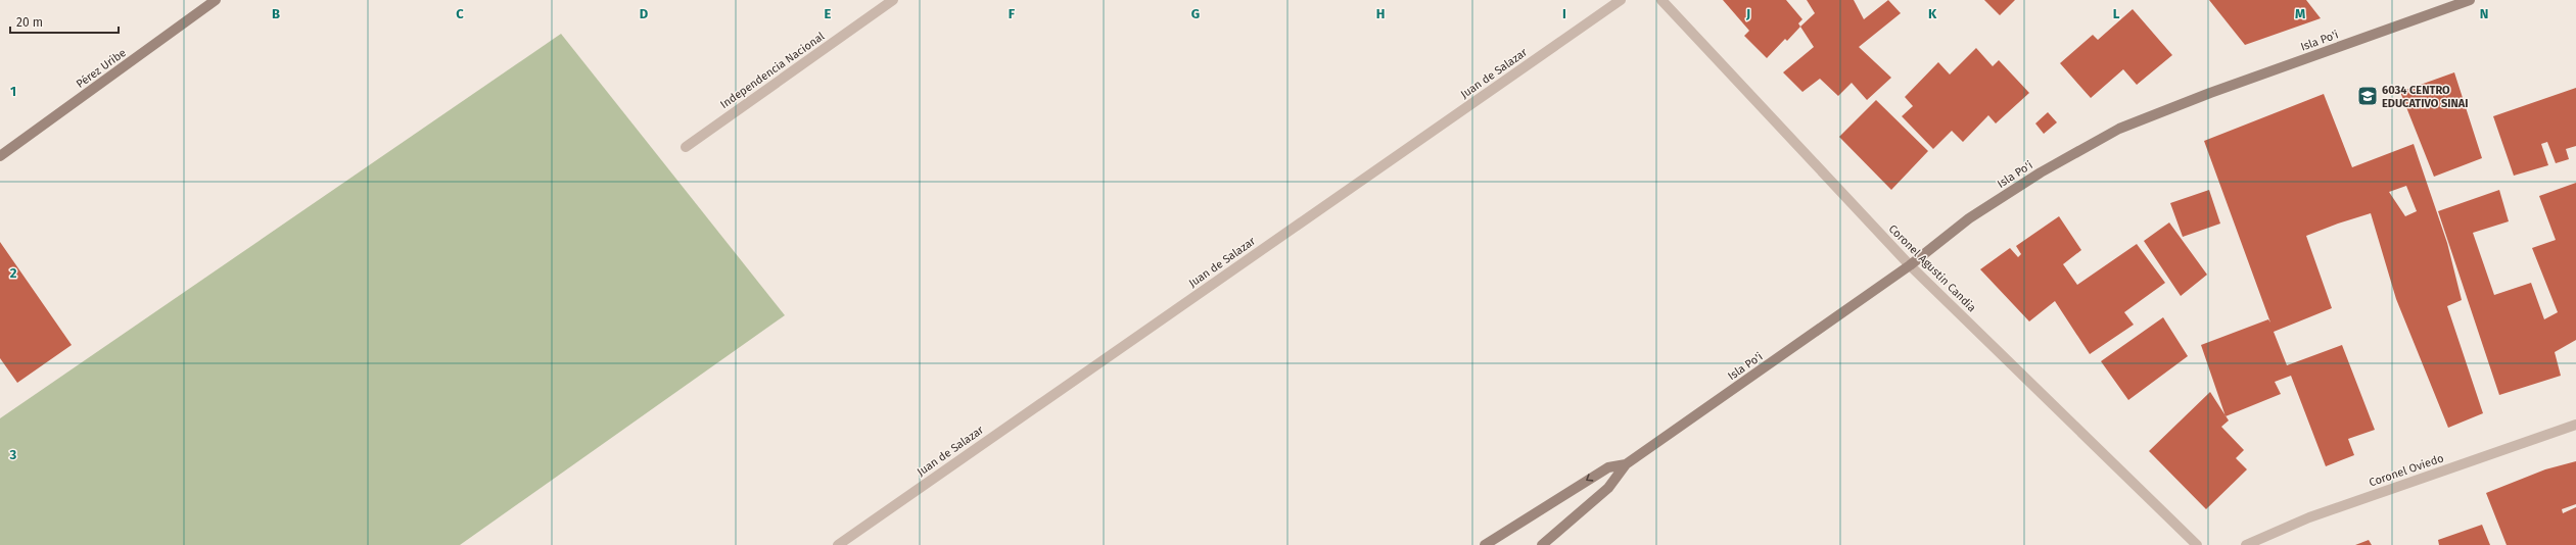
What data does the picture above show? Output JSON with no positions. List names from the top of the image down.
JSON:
{
  "streets": {
    "street": [
      "Isla Po'i",
      "Pérez Uribe",
      "Independencia Nacional",
      "Juan de Salazar",
      "Coronel Agustin Candia",
      "Coronel Oviedo"
    ]
  },
  "crossings": [
    ["Isla Po'i", "Coronel Agustin Candia"]
  ],
  "places": {
    "school or university": ["6034 CENTRO EDUCATIVO SINAI"]
  },
  "scale_bar": "20 m",
  "grid": {
    "columns": [
      "B",
      "C",
      "D",
      "E",
      "F",
      "G",
      "H",
      "I",
      "J",
      "K",
      "L",
      "M",
      "N"
    ],
    "rows": ["1", "2", "3"]
  }
}
